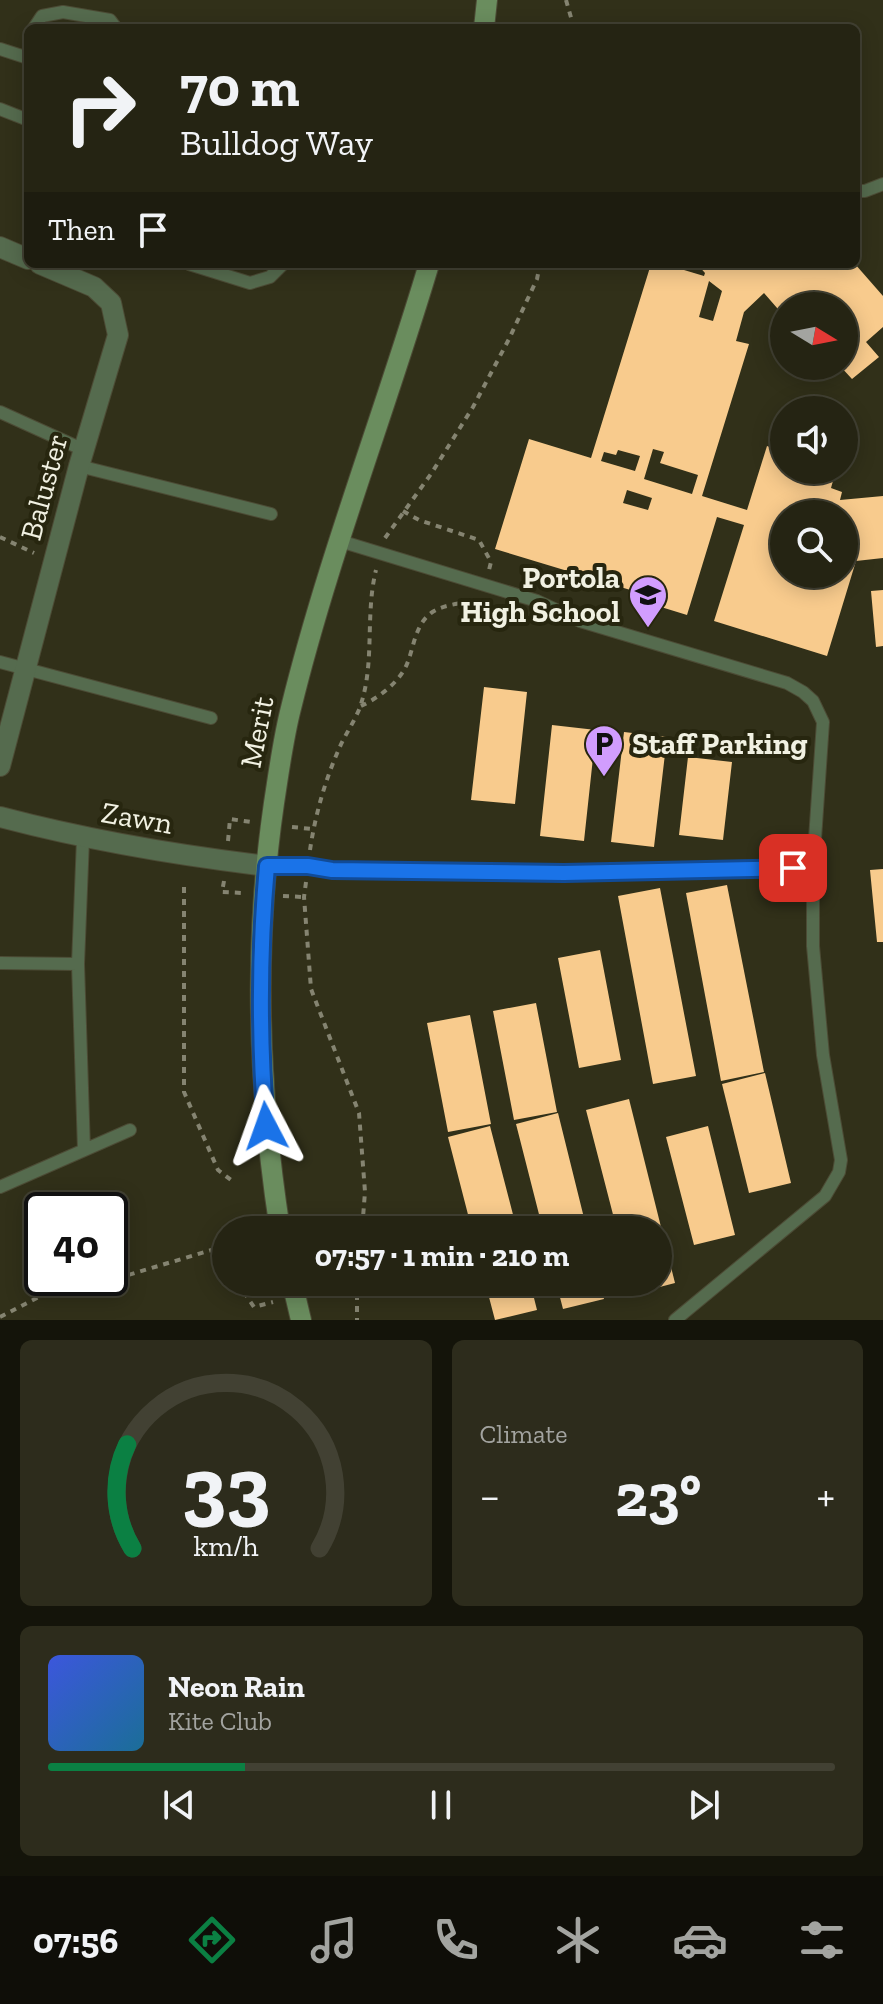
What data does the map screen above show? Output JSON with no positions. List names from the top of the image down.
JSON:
{
  "streets": {
    "street": ["Baluster", "Merit", "Zawn"]
  },
  "crossings": [
    ["Merit", "Zawn"]
  ],
  "places": {
    "school or university": ["Portola High School"],
    "parking": ["Staff Parking"]
  },
  "north": "right",
  "page": {
    "turn": ["70 m", "Bulldog Way"],
    "then": "Then",
    "limit": "40",
    "trip": "07:57 · 1 min · 210 m",
    "tile": "Climate",
    "heat": ["−", "23°", "+"],
    "song": ["Neon Rain", "Kite Club"],
    "tabs": "07:56",
    "gauge": ["33", "km/h"]
  }
}
